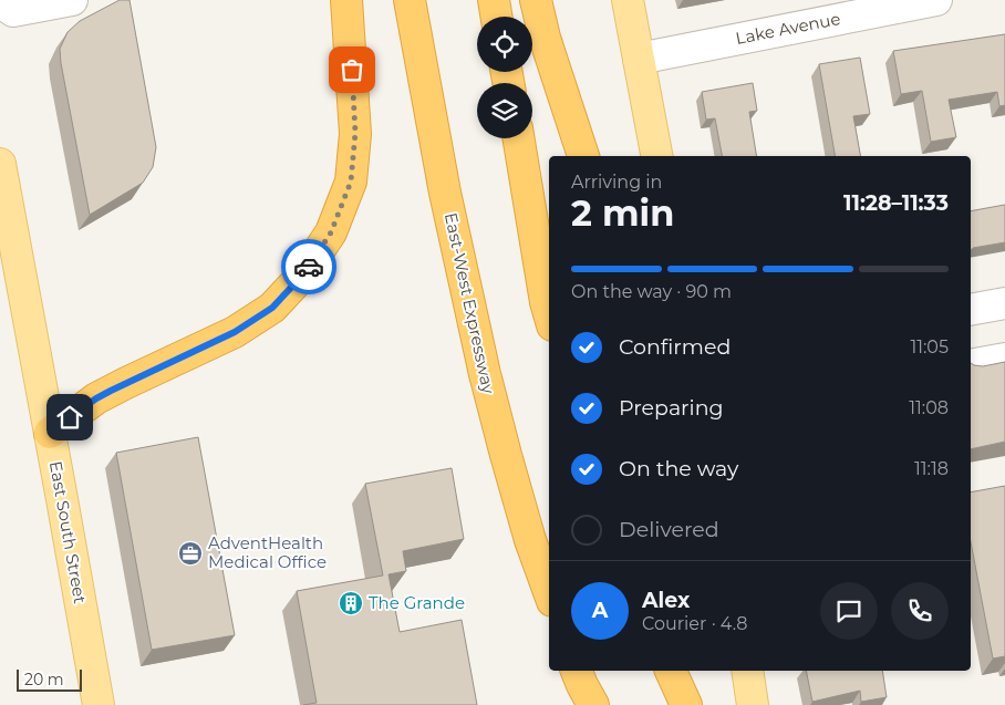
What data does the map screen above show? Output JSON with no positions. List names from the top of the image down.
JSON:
{
  "streets": {
    "highway": ["East-West Expressway"],
    "main road": ["East South Street"],
    "street": ["Lake Avenue"]
  },
  "places": {
    "office": ["AdventHealth Medical Office"],
    "building": ["The Grande"]
  },
  "scale_bar": "20 m",
  "page": {
    "heading": ["2 min", "Arriving in", "11:28–11:33"],
    "panel": ["Alex", "Courier · 4.8"],
    "bar": "On the way · 90 m",
    "list": [
      ["Confirmed", "11:05"],
      ["Preparing", "11:08"],
      ["On the way", "11:18"],
      "Delivered"
    ],
    "round": "A",
    "scale": "20 m"
  }
}
